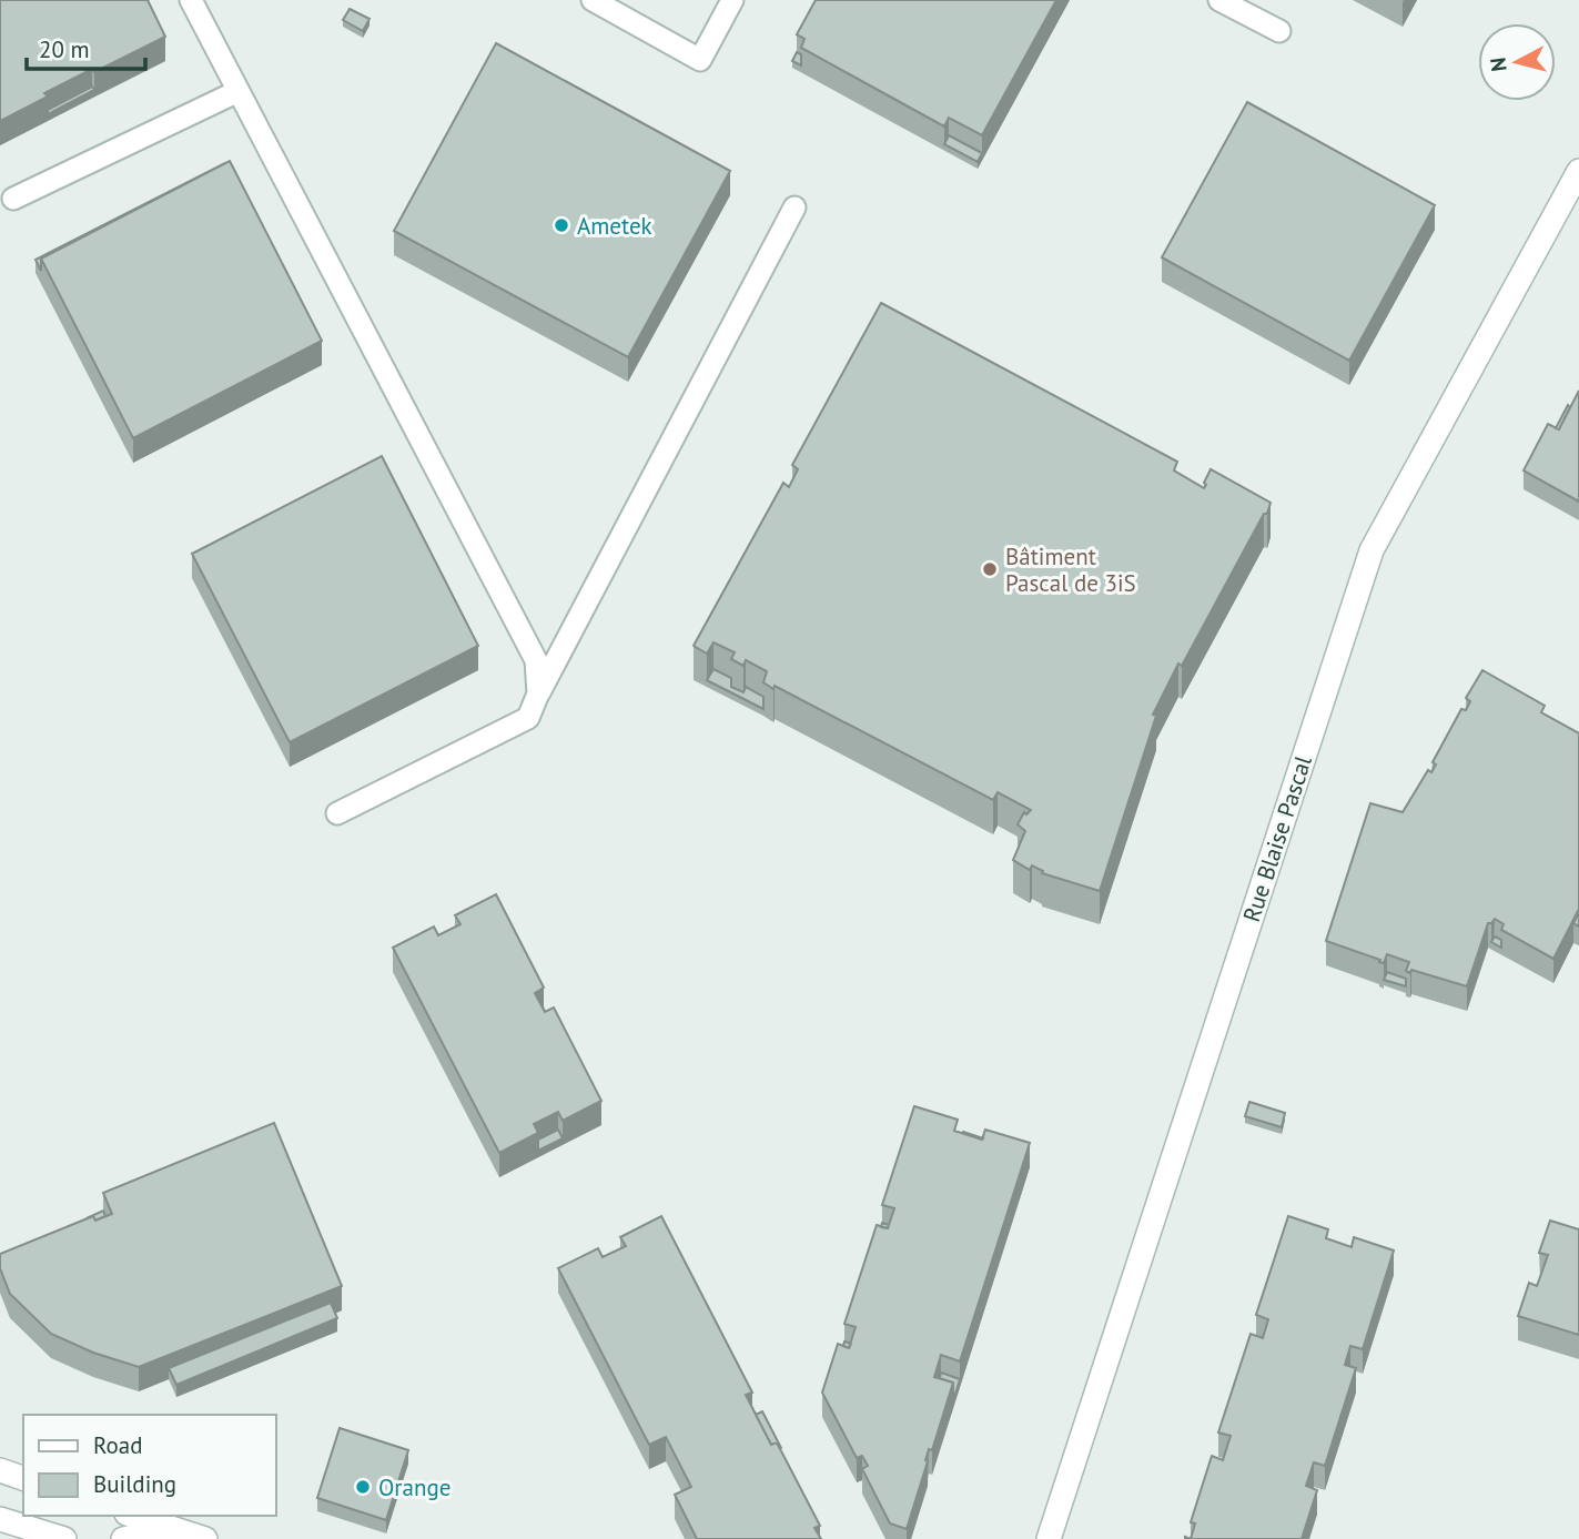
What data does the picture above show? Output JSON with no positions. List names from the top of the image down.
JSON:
{
  "streets": {
    "street": ["Rue Blaise Pascal"]
  },
  "places": ["Ametek", "Bâtiment Pascal de 3iS", "Orange"],
  "legend": ["Road", "Building"],
  "scale_bar": "20 m",
  "north": "left"
}
